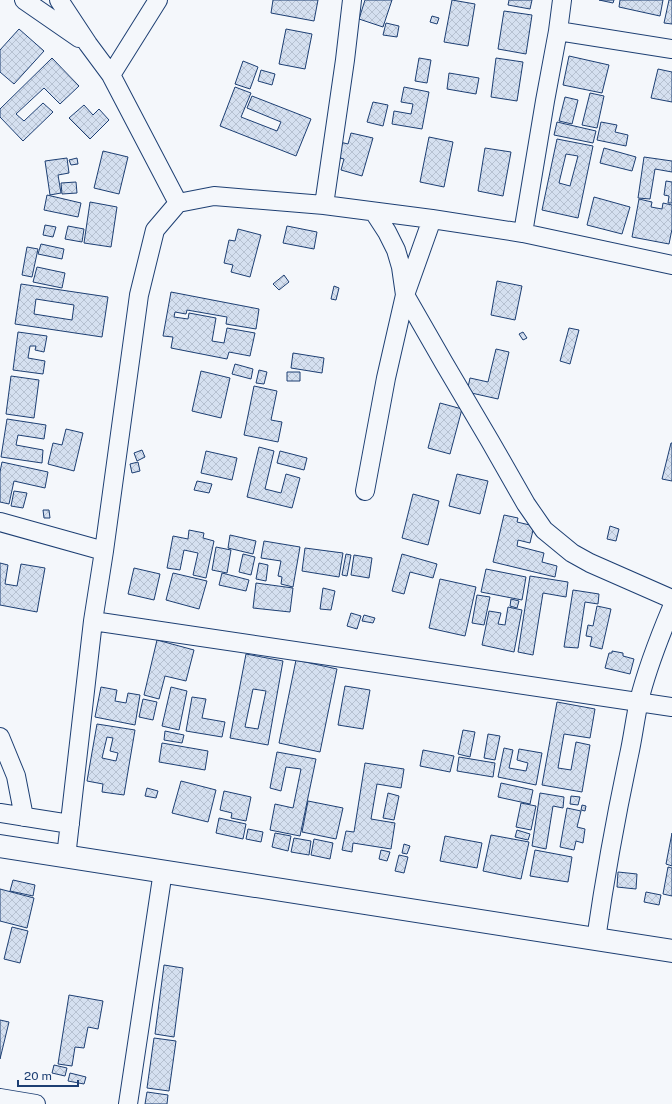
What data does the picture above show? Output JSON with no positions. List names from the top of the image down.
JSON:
{
  "scale_bar": "20 m"
}
